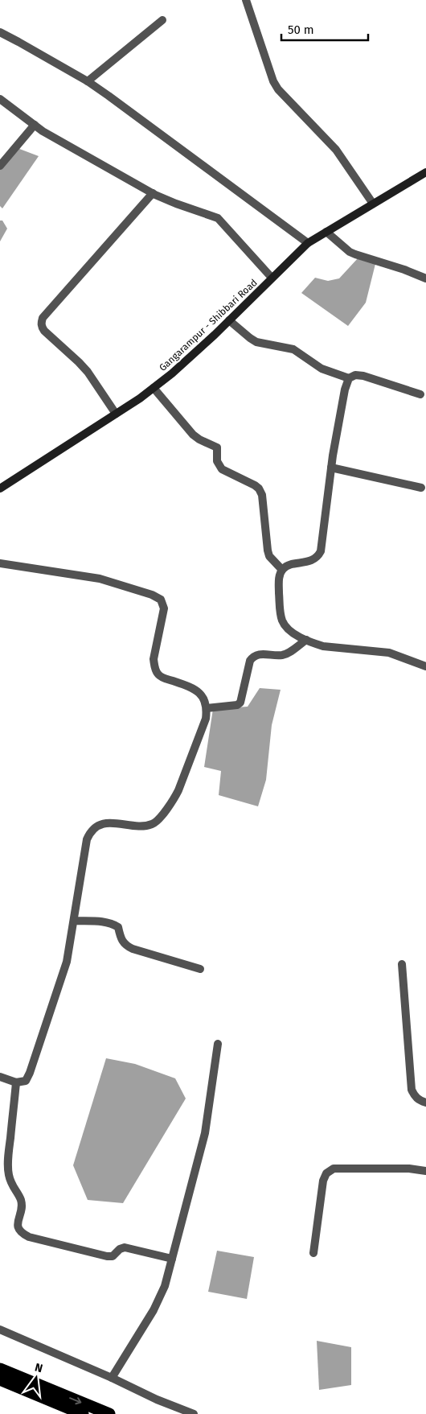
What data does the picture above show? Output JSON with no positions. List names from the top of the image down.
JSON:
{
  "streets": {
    "main road": ["Gangarampur - Shibbari Road"]
  },
  "scale_bar": "50 m",
  "north": "top"
}
